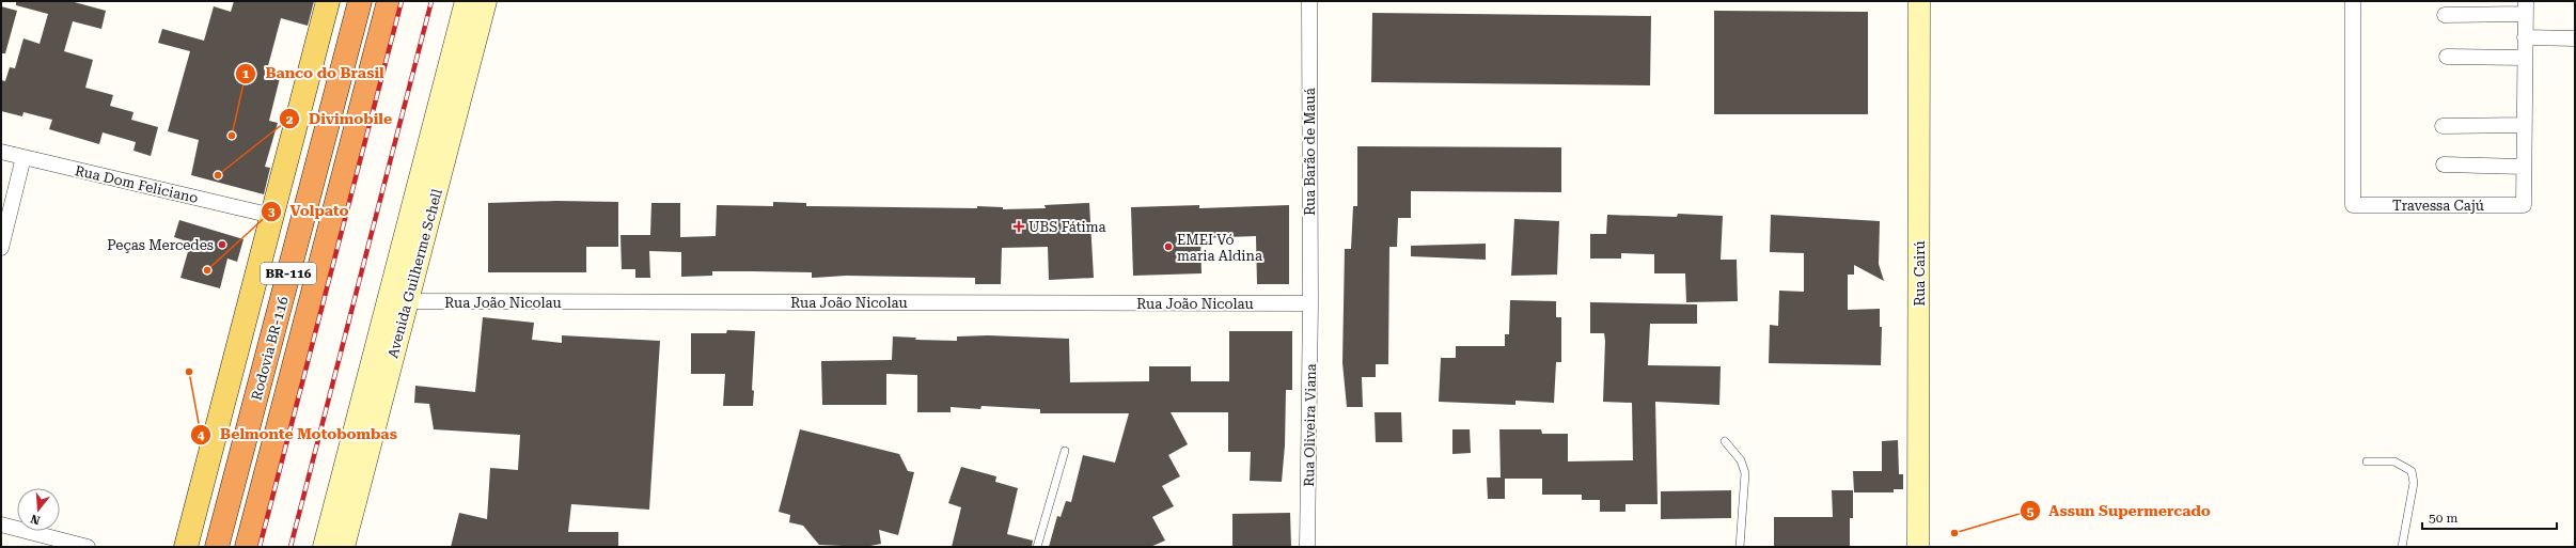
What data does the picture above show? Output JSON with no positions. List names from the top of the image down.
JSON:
{
  "streets": {
    "highway": ["BR-116", "Rodovia BR-116"],
    "main road": ["Avenida Guilherme Schell", "Rua Cairú"],
    "street": [
      "Rua Barão de Mauá",
      "Rua Dom Feliciano",
      "Travessa Cajú",
      "Rua João Nicolau",
      "Rua Oliveira Viana"
    ]
  },
  "crossings": [
    ["Rua Barão de Mauá", "Rua João Nicolau"],
    ["Rua Barão de Mauá", "Rua Oliveira Viana"],
    ["Avenida Guilherme Schell", "Rua João Nicolau"],
    ["Rua João Nicolau", "Rua Oliveira Viana"]
  ],
  "places": {
    "other": [
      "Banco do Brasil",
      "Divimobile",
      "Peças Mercedes",
      "EMEI Vó maria Aldina",
      "Volpato",
      "Belmonte Motobombas",
      "Assun Supermercado"
    ],
    "health": ["UBS Fátima"]
  },
  "scale_bar": "50 m",
  "north": "bottom"
}
